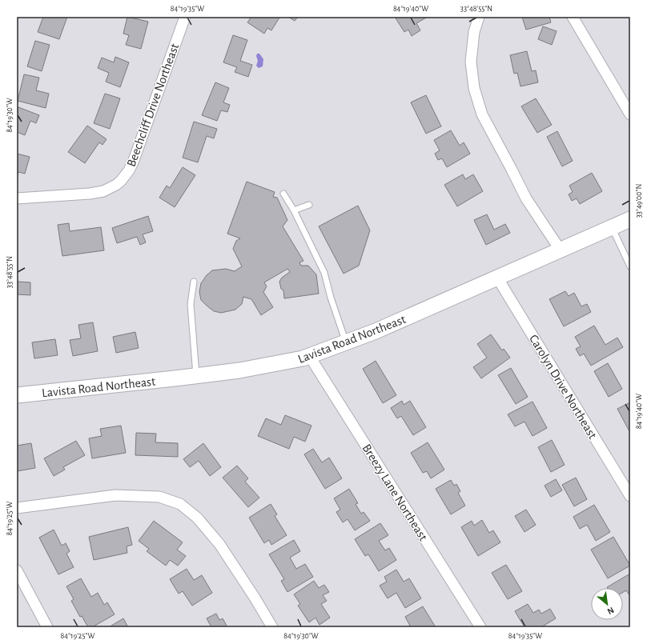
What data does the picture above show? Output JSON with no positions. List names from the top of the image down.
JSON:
{
  "streets": {
    "main road": ["Lavista Road Northeast"],
    "street": ["Beechcliff Drive Northeast", "Carolyn Drive Northeast", "Breezy Lane Northeast"]
  },
  "crossings": [
    ["Lavista Road Northeast", "Carolyn Drive Northeast"],
    ["Lavista Road Northeast", "Breezy Lane Northeast"]
  ],
  "north": "bottom right",
  "coordinates": [
    "84°19'35\"W",
    "84°19'40\"W",
    "33°48'55\"N",
    "84°19'30\"W",
    "33°49'00\"N",
    "84°19'25\"W"
  ]
}
